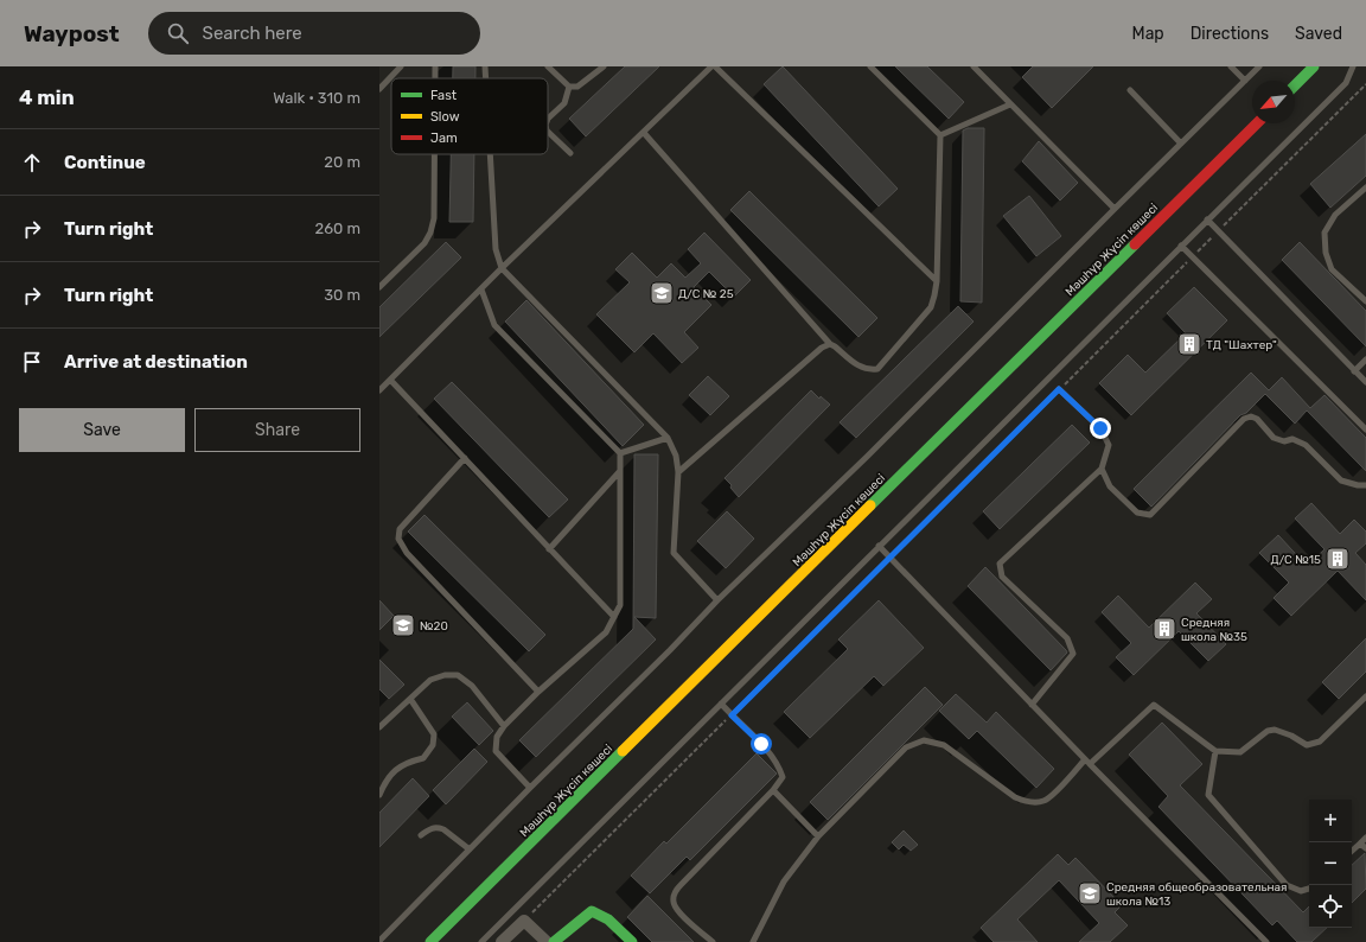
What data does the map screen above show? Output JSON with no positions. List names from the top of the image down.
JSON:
{
  "streets": {
    "main road": ["Мәшһүр Жүсіп көшесі"]
  },
  "places": {
    "school or university": ["Д/С № 25", "№20", "Средняя общеобразовательная школа №13"],
    "building": ["ТД \"Шахтер\"", "Д/С №15", "Средняя школа №35"]
  },
  "legend": ["Fast", "Slow", "Jam"],
  "north": "bottom left",
  "page": {
    "header": "Waypost",
    "search": "Search here",
    "nav": ["Map", "Directions", "Saved"],
    "heading": ["4 min", "Walk · 310 m"],
    "list": [
      ["Continue", "20 m"],
      ["Turn right", "260 m"],
      ["Turn right", "30 m"],
      "Arrive at destination"
    ],
    "buttons": ["Save", "Share"],
    "map_buttons": ["+", "−"]
  }
}
